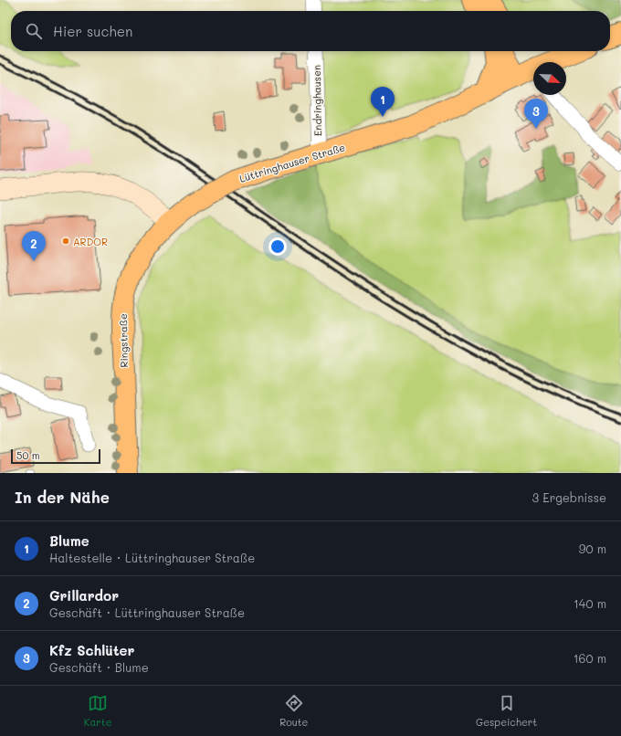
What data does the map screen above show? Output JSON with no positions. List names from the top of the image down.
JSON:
{
  "streets": {
    "main road": ["Lüttringhauser Straße", "Ringstraße"],
    "street": ["Endringhausen"]
  },
  "crossings": [
    ["Endringhausen", "Lüttringhauser Straße"],
    ["Lüttringhauser Straße", "Ringstraße"]
  ],
  "places": ["ARDOR"],
  "scale_bar": "50 m",
  "north": "bottom right",
  "page": {
    "search": "Hier suchen",
    "pins": ["1", "3", "2"],
    "scale": "50 m",
    "heading": ["In der Nähe", "3 Ergebnisse"],
    "list": [
      {
        "mark": "1",
        "name": "Blume",
        "note": "Haltestelle · Lüttringhauser Straße",
        "value": "90 m"
      },
      {
        "mark": "2",
        "name": "Grillardor",
        "note": "Geschäft · Lüttringhauser Straße",
        "value": "140 m"
      },
      {
        "mark": "3",
        "name": "Kfz Schlüter",
        "note": "Geschäft · Blume",
        "value": "160 m"
      }
    ],
    "nav": ["Karte", "Route", "Gespeichert"]
  }
}
